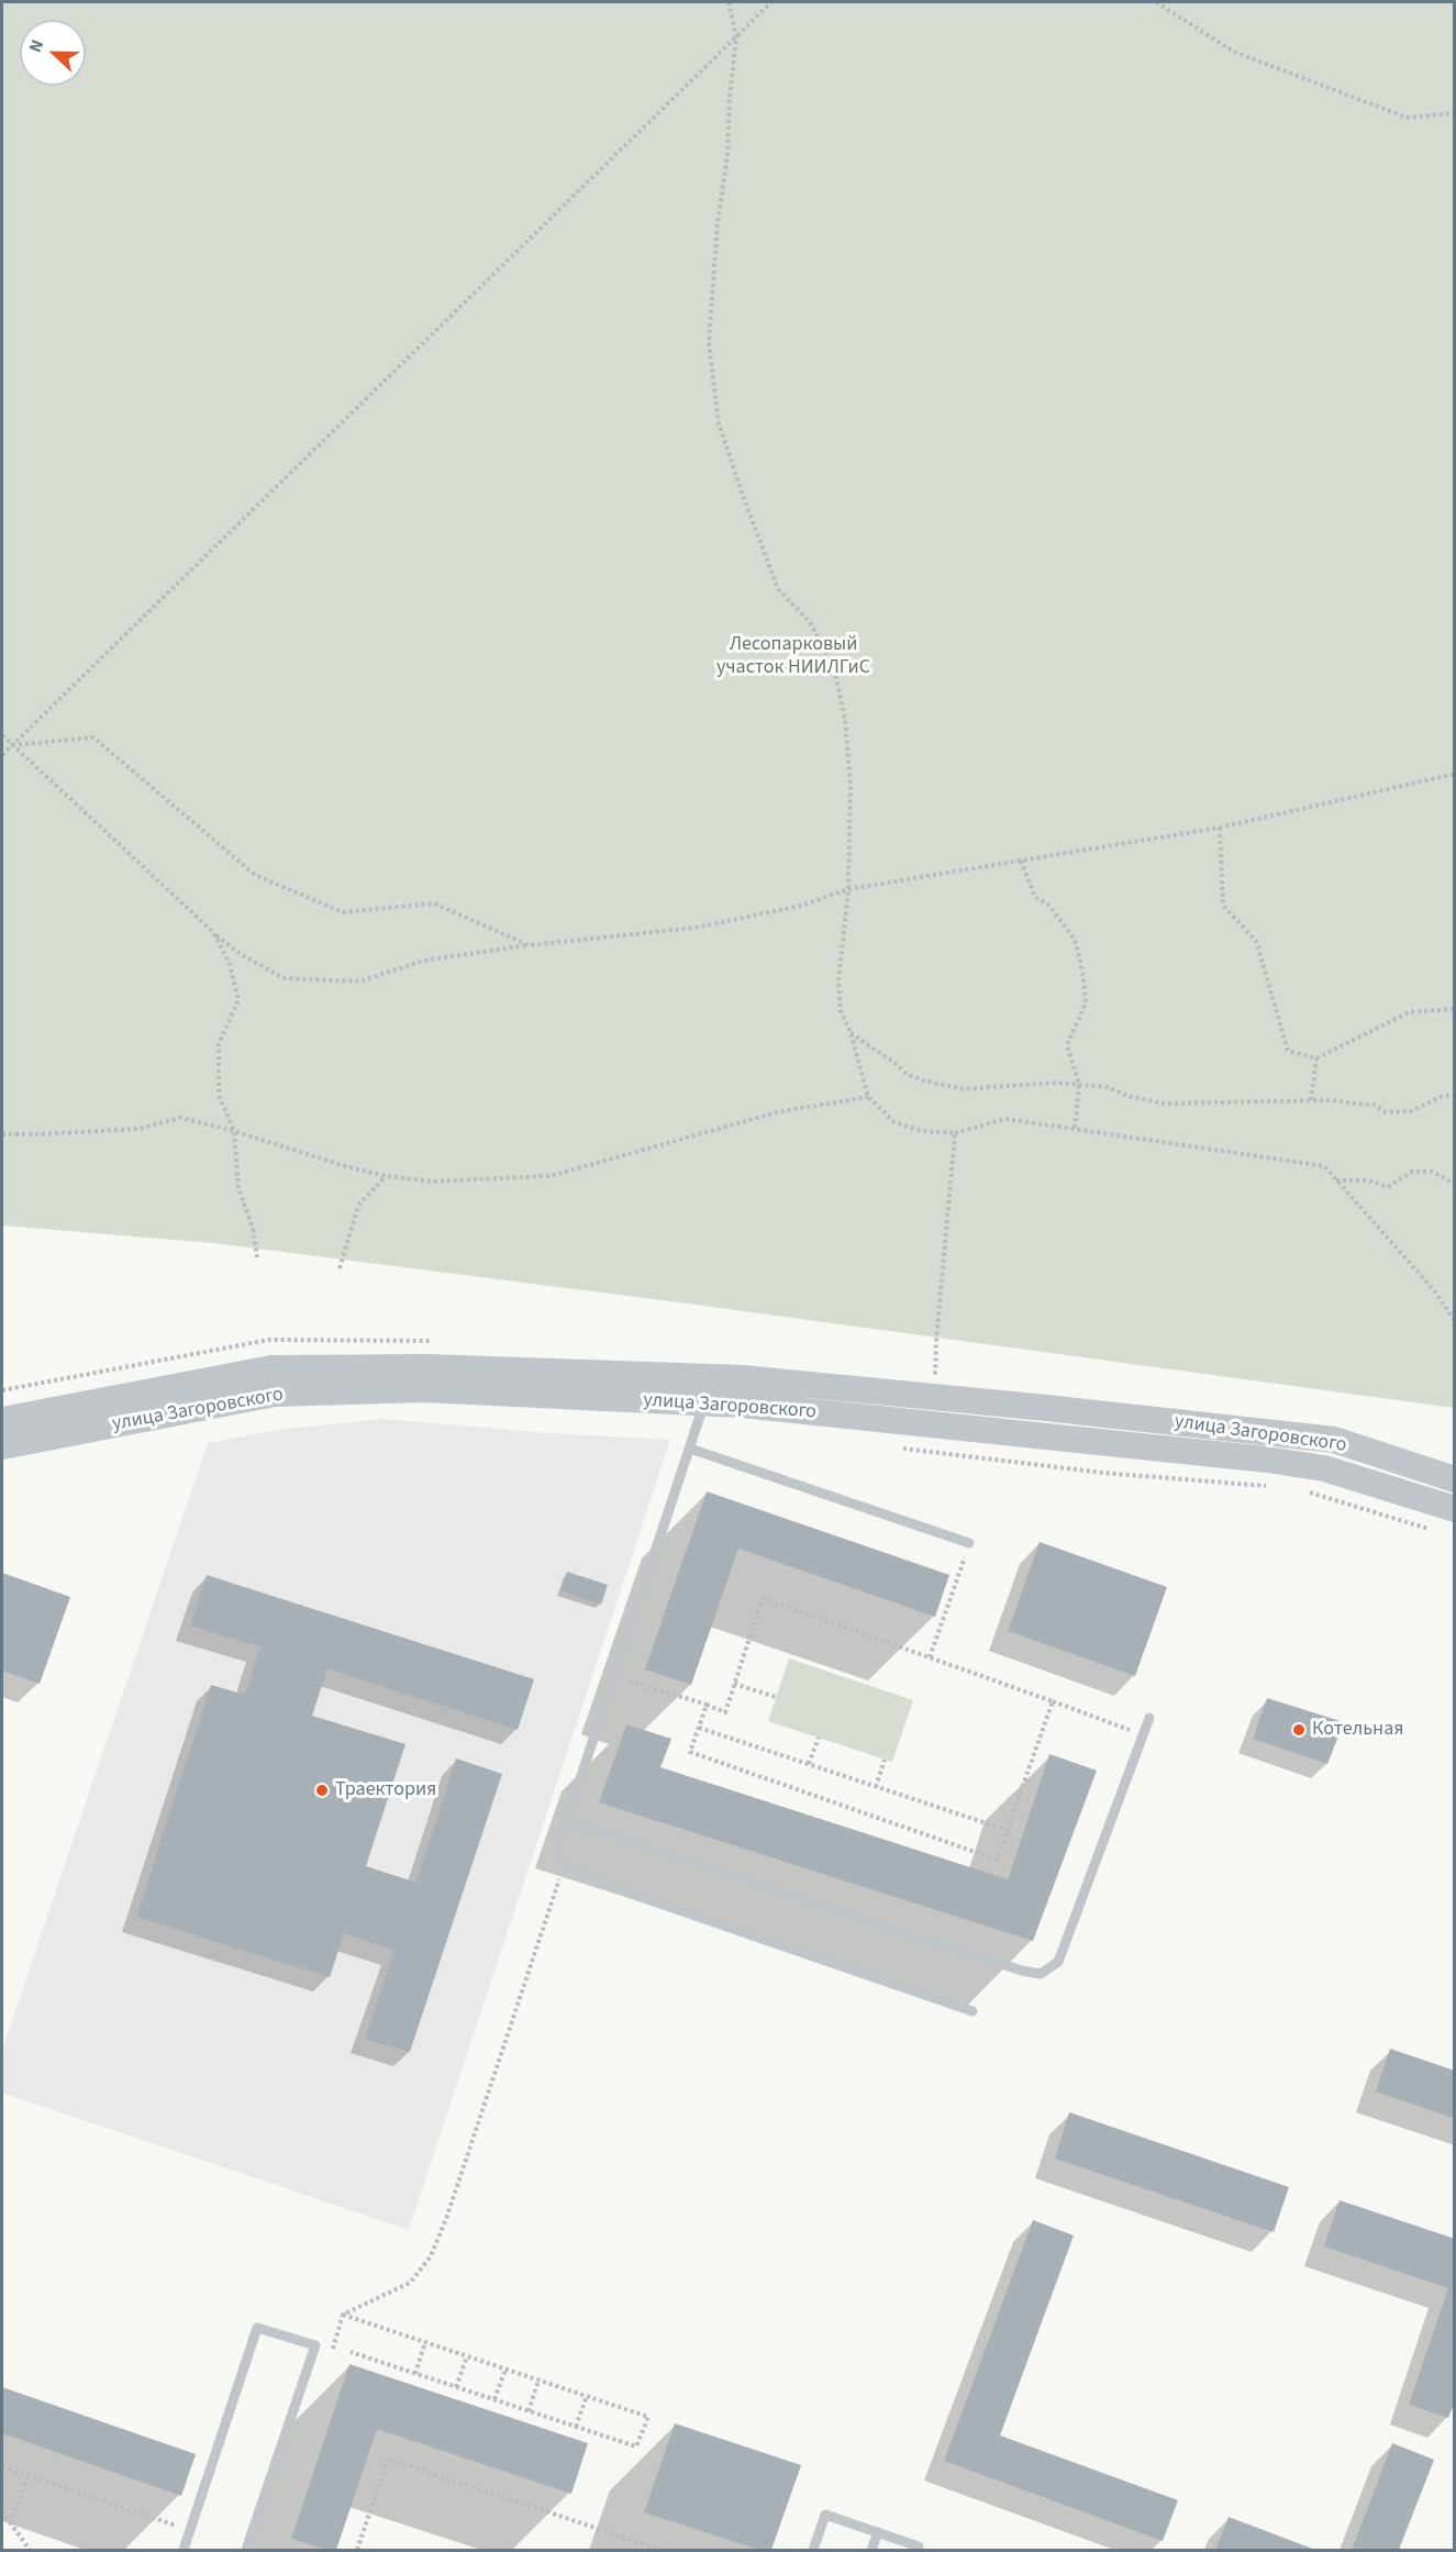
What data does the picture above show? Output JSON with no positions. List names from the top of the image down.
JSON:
{
  "streets": {
    "street": ["улица Загоровского"]
  },
  "parks": ["Лесопарковый участок НИИЛГиС"],
  "places": ["Котельная", "Траектория"],
  "north": "left"
}
